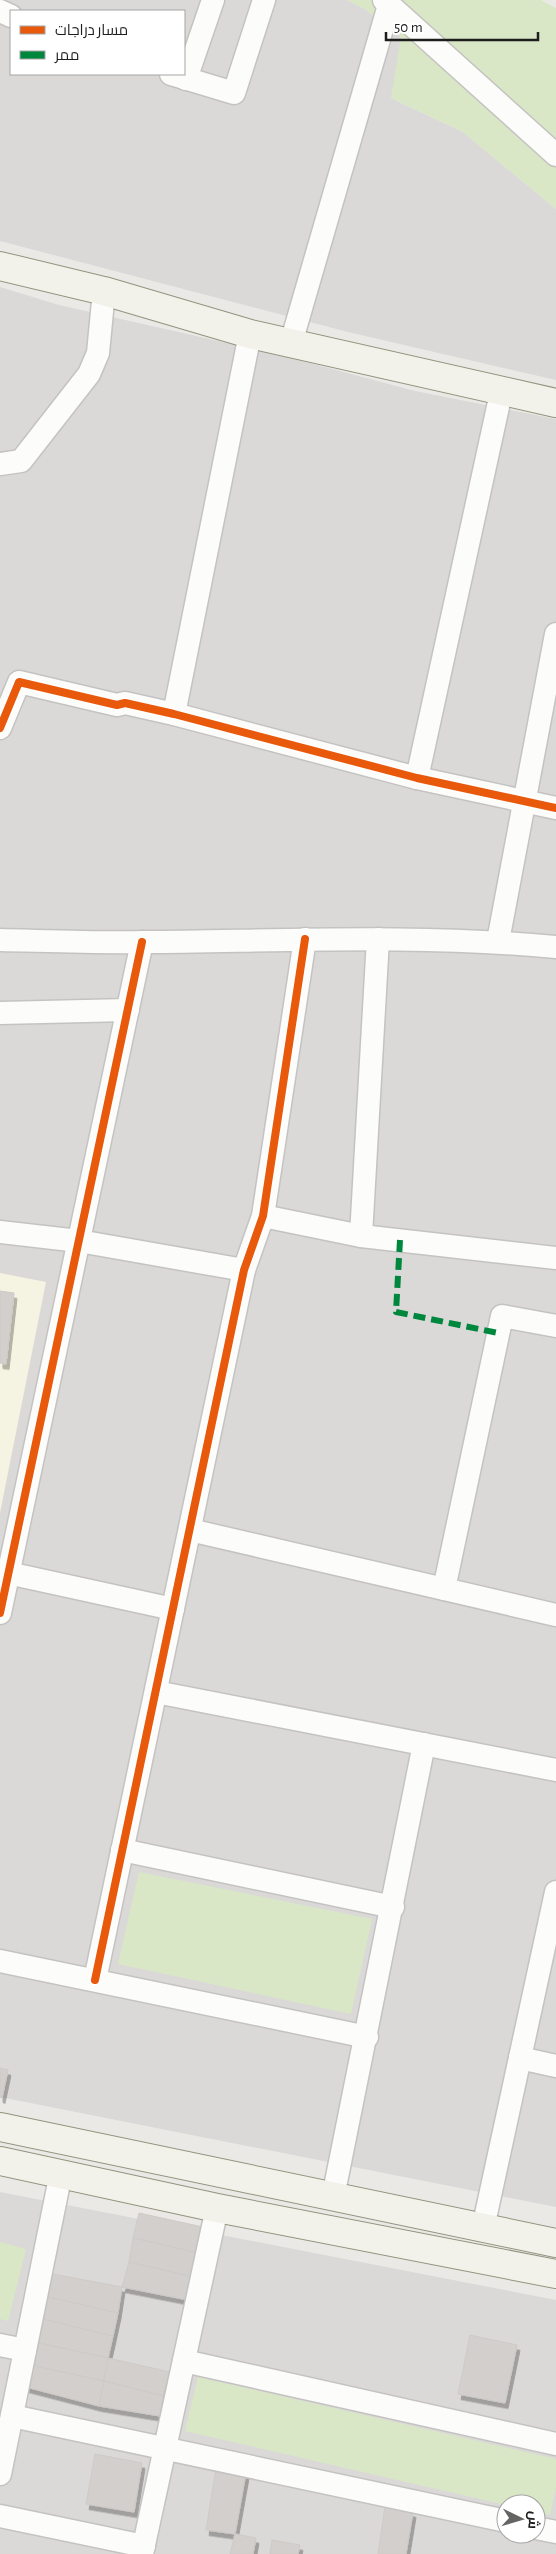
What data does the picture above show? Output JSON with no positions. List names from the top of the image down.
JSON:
{
  "legend": ["مسار دراجات", "ممر"],
  "scale_bar": "50 m",
  "north": "right"
}
